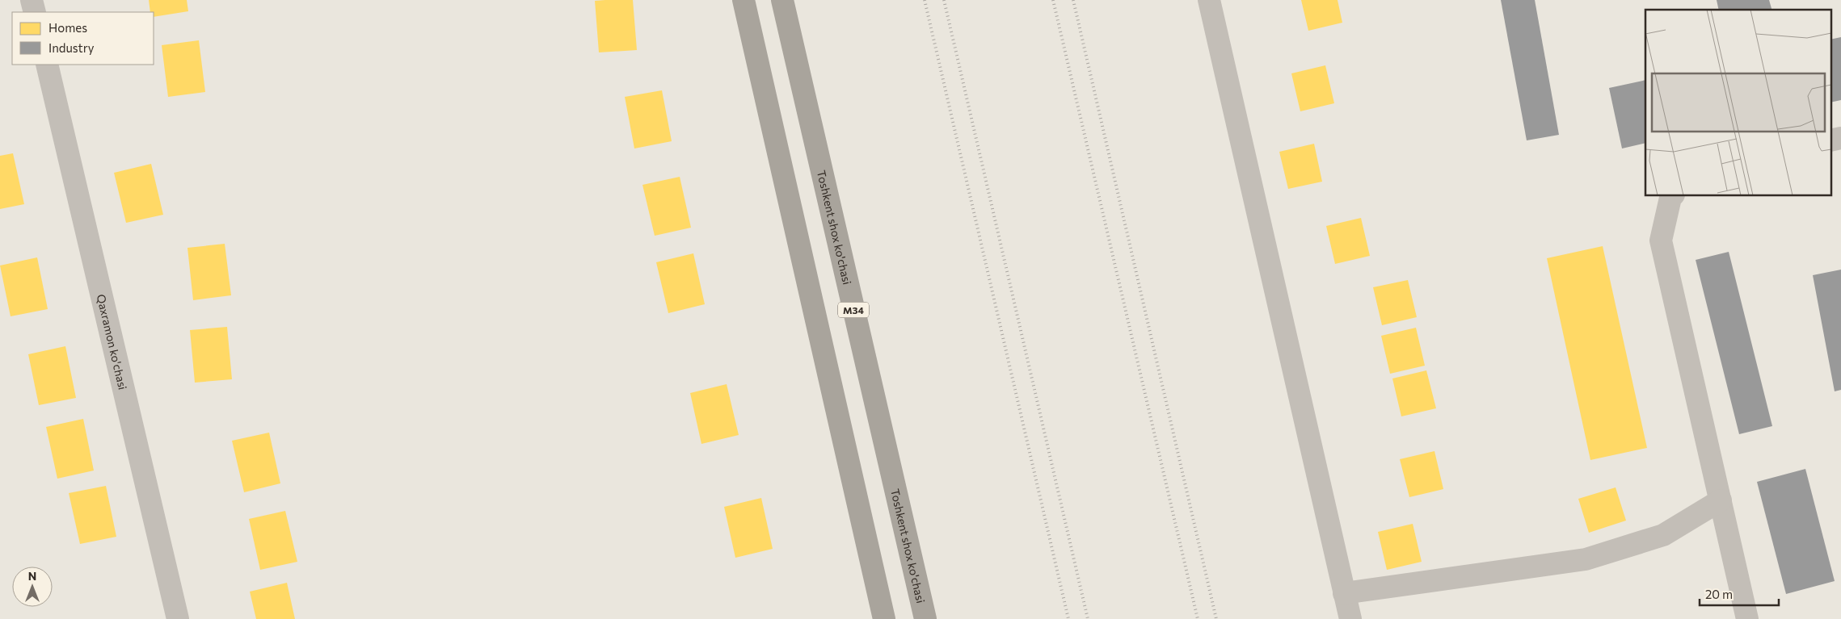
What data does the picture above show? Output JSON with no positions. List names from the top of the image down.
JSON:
{
  "streets": {
    "highway": ["Toshkent shox ko'chasi", "M34"],
    "street": ["Qaxramon ko'chasi"]
  },
  "legend": ["Homes", "Industry"],
  "scale_bar": "20 m",
  "north": "top"
}
